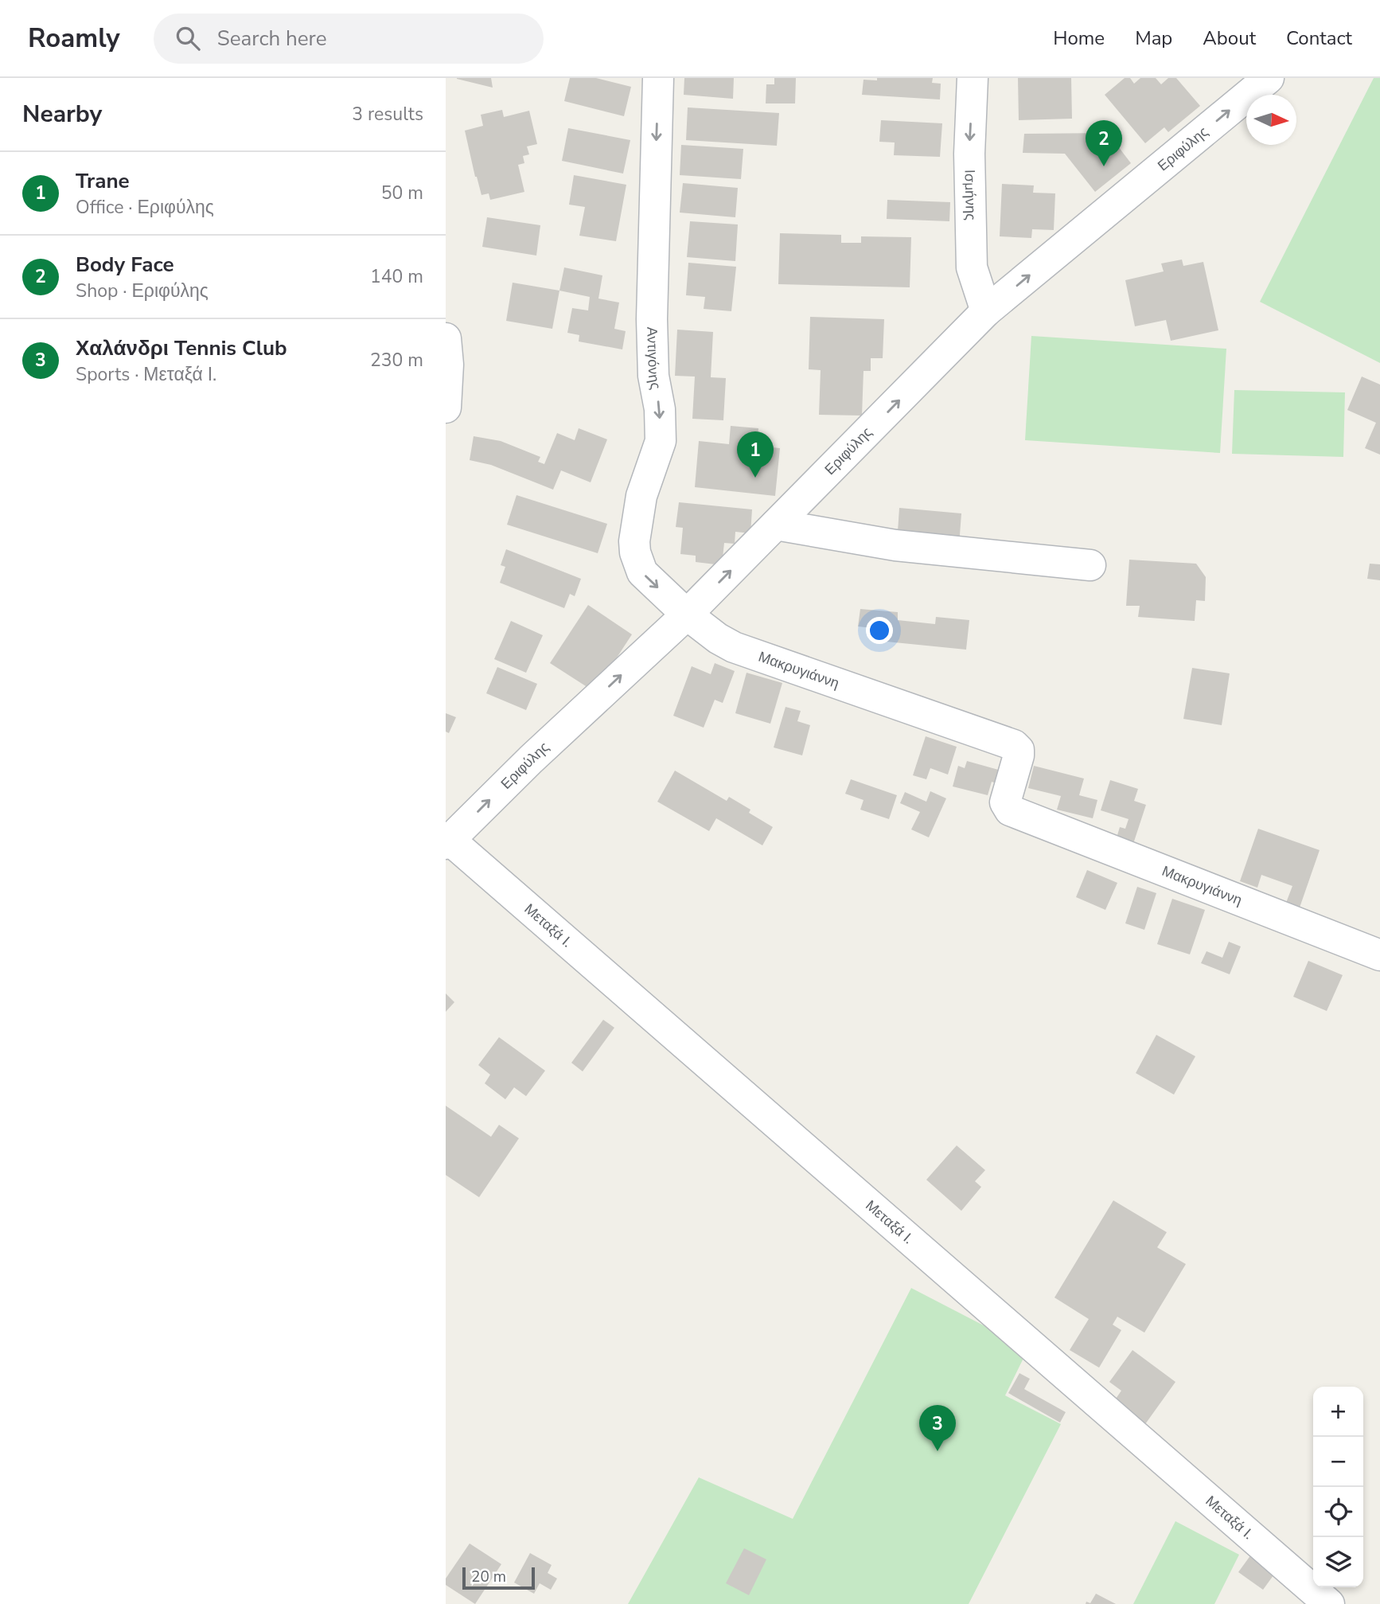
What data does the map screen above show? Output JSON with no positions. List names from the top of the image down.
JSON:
{
  "streets": {
    "street": [
      "Εριφύλης",
      "Ισμήνης",
      "Αντιγόνης",
      "Μακρυγιάννη",
      "Μεταξά Ι."
    ]
  },
  "crossings": [
    ["Εριφύλης", "Ισμήνης"],
    ["Εριφύλης", "Αντιγόνης"],
    ["Εριφύλης", "Μακρυγιάννη"],
    ["Εριφύλης", "Μεταξά Ι."],
    ["Αντιγόνης", "Μακρυγιάννη"]
  ],
  "one_way": ["Εριφύλης", "Ισμήνης", "Αντιγόνης"],
  "scale_bar": "20 m",
  "north": "right",
  "page": {
    "header": "Roamly",
    "search": "Search here",
    "nav": [
      "Home",
      "Map",
      "About",
      "Contact"
    ],
    "heading": ["Nearby", "3 results"],
    "pins": ["2", "1", "3"],
    "list": [
      {
        "mark": "1",
        "name": "Trane",
        "note": "Office · Εριφύλης",
        "value": "50 m"
      },
      {
        "mark": "2",
        "name": "Body Face",
        "note": "Shop · Εριφύλης",
        "value": "140 m"
      },
      {
        "mark": "3",
        "name": "Χαλάνδρι Tennis Club",
        "note": "Sports · Μεταξά Ι.",
        "value": "230 m"
      }
    ],
    "map_buttons": ["+", "−"],
    "scale": "20 m"
  }
}
